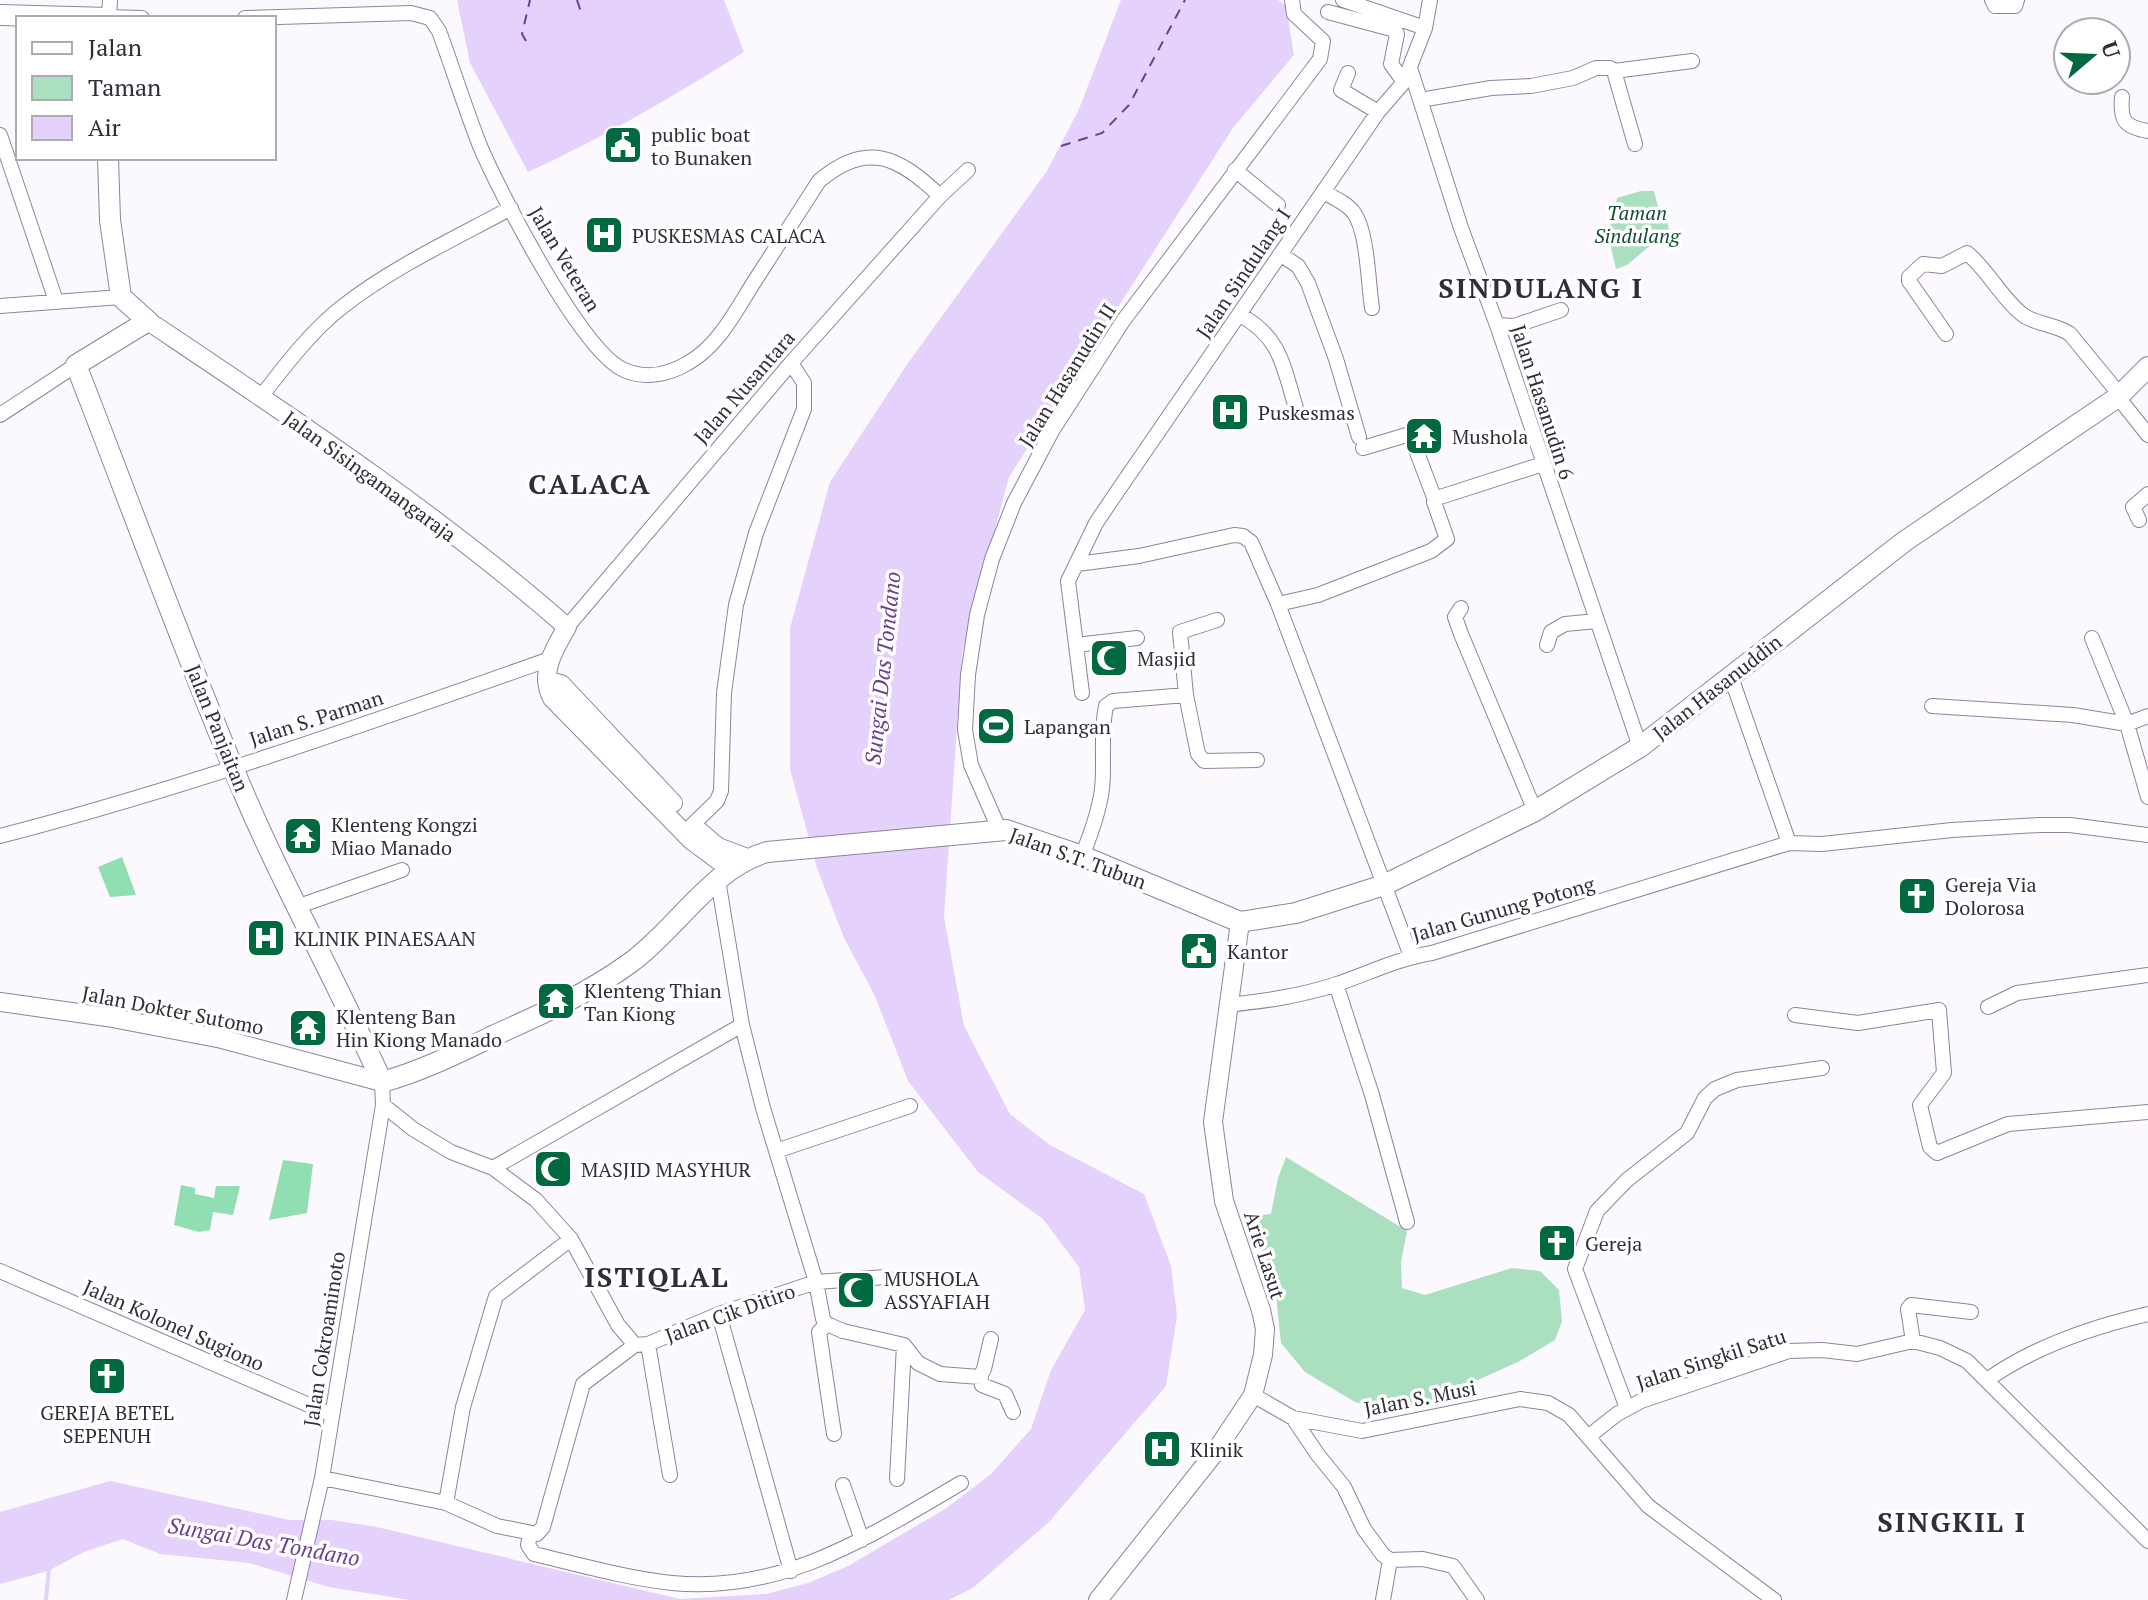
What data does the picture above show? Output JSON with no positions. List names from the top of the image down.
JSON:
{
  "streets": {
    "highway": [
      "Jalan Sisingamangaraja",
      "Jalan Hasanuddin",
      "Jalan Panjaitan",
      "Jalan S.T. Tubun"
    ],
    "main road": ["Jalan Dokter Sutomo", "Arie Lasut"],
    "street": [
      "Jalan Veteran",
      "Jalan Sindulang I",
      "Jalan Hasanudin II",
      "Jalan Nusantara",
      "Jalan Hasanudin 6",
      "Jalan S. Parman",
      "Jalan Gunung Potong",
      "Jalan Cik Ditiro",
      "Jalan Kolonel Sugiono",
      "Jalan Cokroaminoto",
      "Jalan Singkil Satu",
      "Jalan S. Musi"
    ]
  },
  "crossings": [
    ["Jalan Veteran", "Jalan Nusantara"],
    ["Jalan Sindulang I", "Jalan Hasanudin 6"],
    ["Jalan Hasanudin II", "Jalan S.T. Tubun"],
    ["Jalan Nusantara", "Jalan Sisingamangaraja"],
    ["Jalan Hasanudin 6", "Jalan Hasanuddin"],
    ["Jalan Hasanuddin", "Jalan S.T. Tubun"],
    ["Jalan Hasanuddin", "Arie Lasut"],
    ["Jalan S. Parman", "Jalan Panjaitan"],
    ["Jalan Panjaitan", "Jalan Dokter Sutomo"],
    ["Jalan Panjaitan", "Jalan Cokroaminoto"],
    ["Jalan S.T. Tubun", "Arie Lasut"],
    ["Jalan S.T. Tubun", "Jalan Cik Ditiro"],
    ["Jalan Gunung Potong", "Arie Lasut"],
    ["Jalan Dokter Sutomo", "Jalan Cokroaminoto"],
    ["Arie Lasut", "Jalan S. Musi"],
    ["Jalan Kolonel Sugiono", "Jalan Cokroaminoto"],
    ["Jalan Singkil Satu", "Jalan S. Musi"]
  ],
  "districts": [
    "SINDULANG I",
    "CALACA",
    "ISTIQLAL",
    "SINGKIL I"
  ],
  "water": ["Sungai Das Tondano"],
  "parks": ["Taman Sindulang"],
  "places": {
    "public building": ["public boat to Bunaken", "Kantor"],
    "hospital": [
      "PUSKESMAS CALACA",
      "Puskesmas",
      "KLINIK PINAESAAN",
      "Klinik"
    ],
    "temple": [
      "Mushola",
      "Klenteng Kongzi Miao Manado",
      "Klenteng Thian Tan Kiong",
      "Klenteng Ban Hin Kiong Manado"
    ],
    "mosque": ["Masjid", "MASJID MASYHUR", "MUSHOLA ASSYAFIAH"],
    "sports": ["Lapangan"],
    "church": ["Gereja Via Dolorosa", "Gereja", "GEREJA BETEL SEPENUH"]
  },
  "legend": ["Jalan", "Taman", "Air"],
  "north": "right"
}
